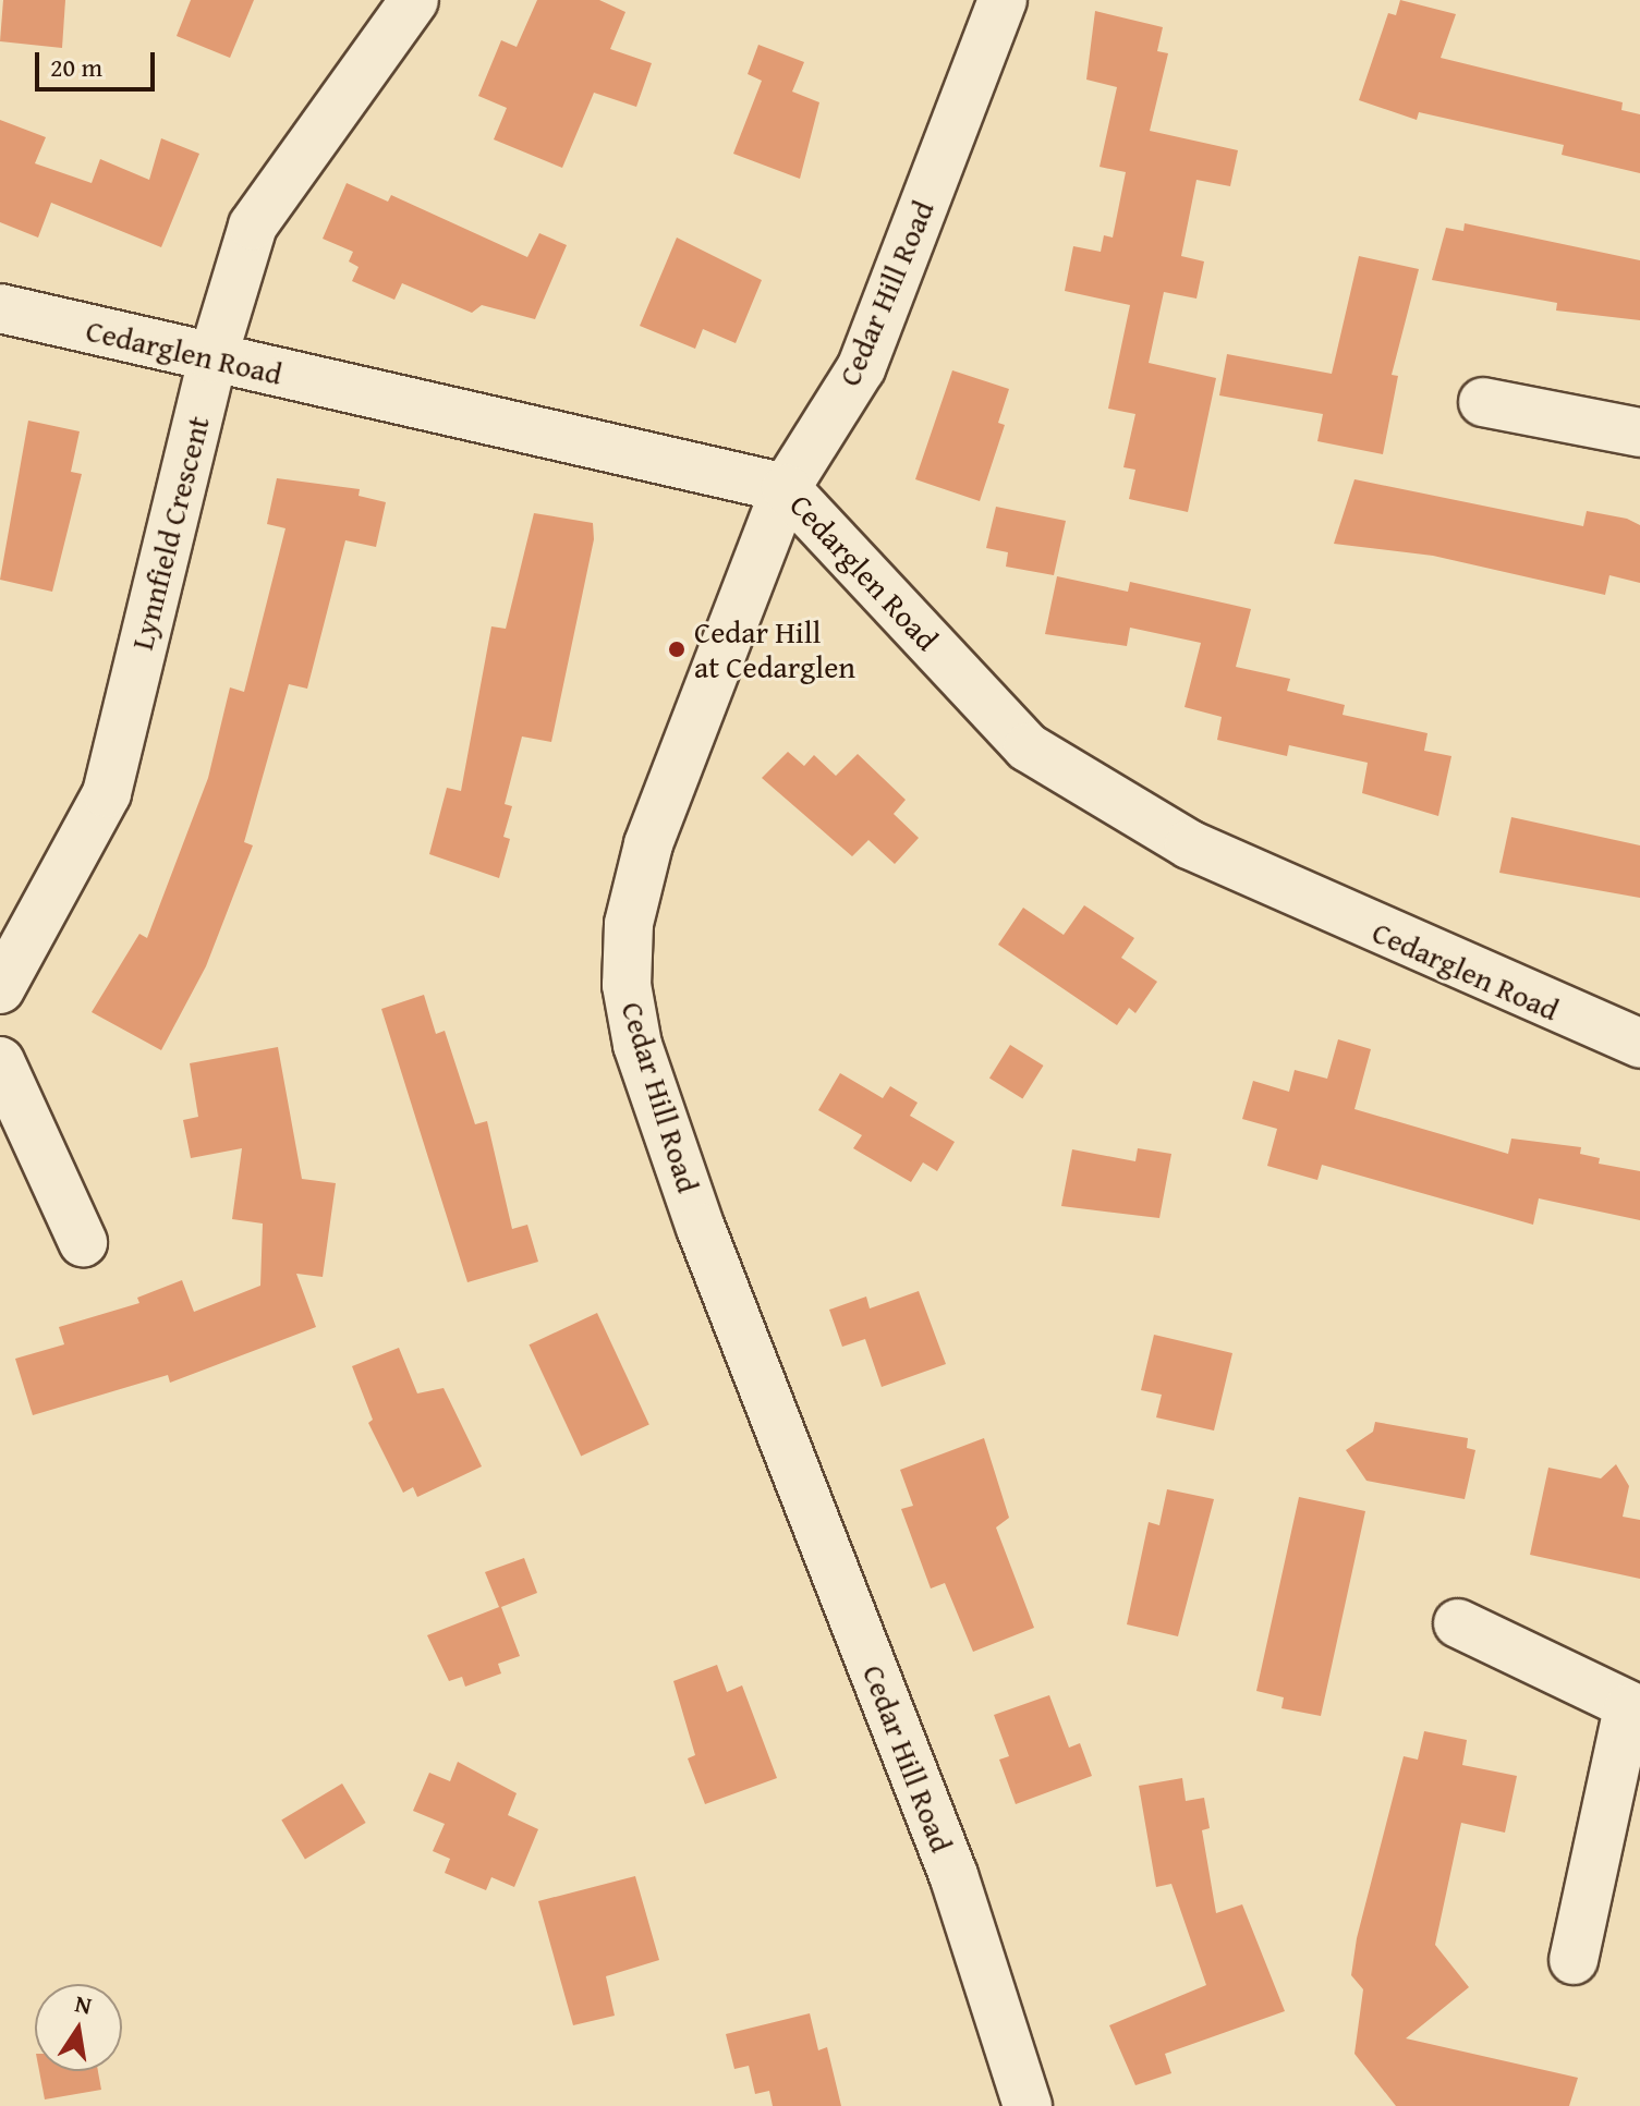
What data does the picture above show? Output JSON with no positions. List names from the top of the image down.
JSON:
{
  "streets": {
    "street": ["Cedar Hill Road", "Cedarglen Road", "Lynnfield Crescent"]
  },
  "crossings": [
    ["Cedar Hill Road", "Cedarglen Road"],
    ["Cedarglen Road", "Lynnfield Crescent"]
  ],
  "places": ["Cedar Hill at Cedarglen"],
  "scale_bar": "20 m",
  "north": "top"
}
